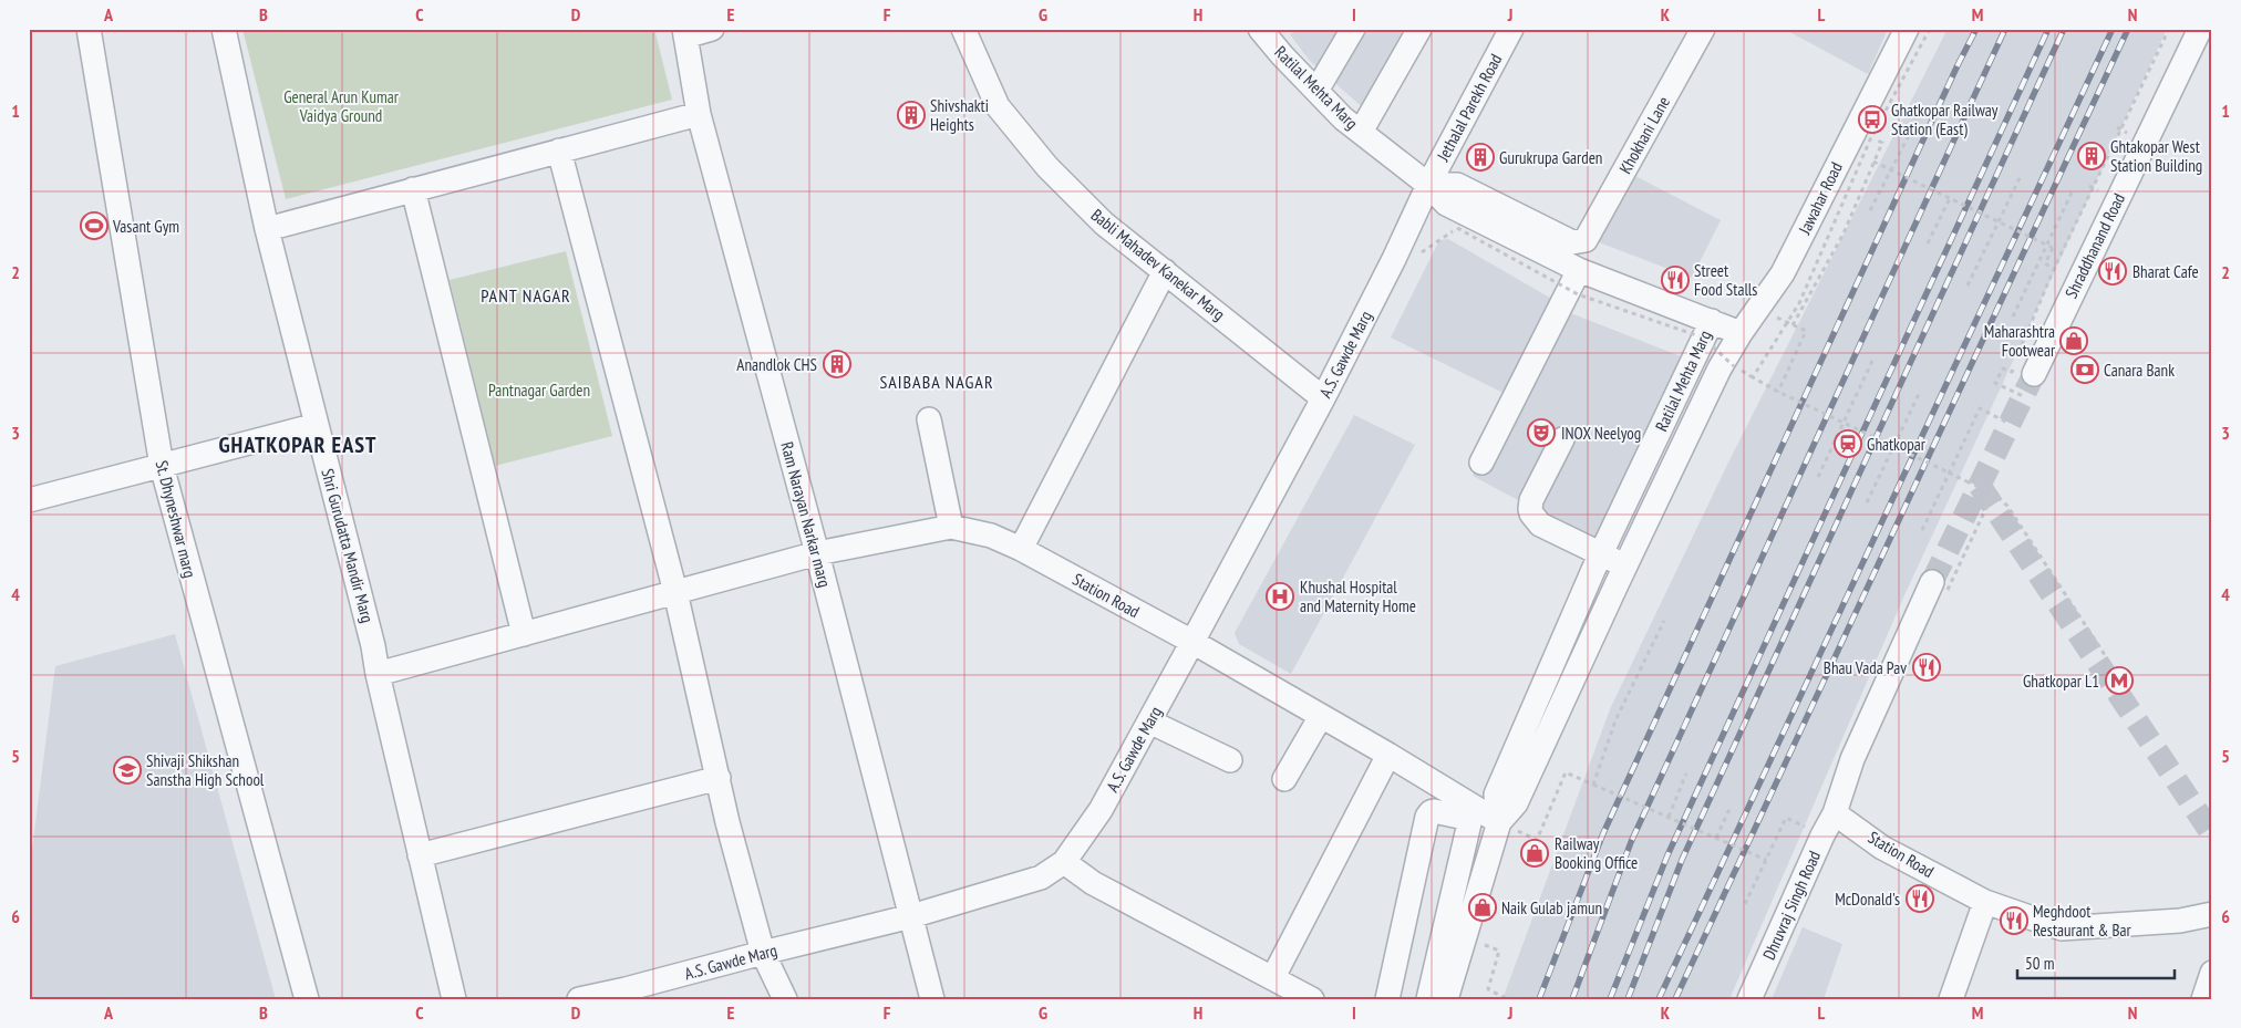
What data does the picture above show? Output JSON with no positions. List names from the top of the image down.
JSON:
{
  "streets": {
    "street": [
      "Ratilal Mehta Marg",
      "Jethalal Parekh Road",
      "Khokhani Lane",
      "Jawahar Road",
      "Shraddhanand Road",
      "Babli Mahadev Kanekar Marg",
      "A.S. Gawde Marg",
      "Ram Narayan Narkar marg",
      "St. Dhyneshwar marg",
      "Shri Gurudatta Mandir Marg",
      "Station Road",
      "Dhruvraj Singh Road"
    ]
  },
  "crossings": [
    ["Ratilal Mehta Marg", "Jethalal Parekh Road"],
    ["Ratilal Mehta Marg", "Khokhani Lane"],
    ["Ratilal Mehta Marg", "Jawahar Road"],
    ["Ratilal Mehta Marg", "A.S. Gawde Marg"],
    ["Ratilal Mehta Marg", "Station Road"],
    ["Jethalal Parekh Road", "Khokhani Lane"],
    ["Jethalal Parekh Road", "A.S. Gawde Marg"],
    ["Khokhani Lane", "A.S. Gawde Marg"],
    ["Jawahar Road", "Station Road"],
    ["Babli Mahadev Kanekar Marg", "A.S. Gawde Marg"],
    ["A.S. Gawde Marg", "Ram Narayan Narkar marg"],
    ["A.S. Gawde Marg", "Station Road"],
    ["Station Road", "Dhruvraj Singh Road"]
  ],
  "districts": ["PANT NAGAR", "SAIBABA NAGAR", "GHATKOPAR EAST"],
  "parks": ["General Arun Kumar Vaidya Ground", "Pantnagar Garden"],
  "places": {
    "building": [
      "Shivshakti Heights",
      "Ghtakopar West Station Building",
      "Gurukrupa Garden",
      "Anandlok CHS"
    ],
    "bus stop": ["Ghatkopar Railway Station (East)"],
    "sports": ["Vasant Gym"],
    "restaurant": [
      "Bharat Cafe",
      "Street Food Stalls",
      "Bhau Vada Pav",
      "McDonald's",
      "Meghdoot Restaurant & Bar"
    ],
    "shop": ["Maharashtra Footwear", "Railway Booking Office", "Naik Gulab jamun"],
    "bank": ["Canara Bank"],
    "theatre": ["INOX Neelyog"],
    "station": ["Ghatkopar"],
    "hospital": ["Khushal Hospital and Maternity Home"],
    "metro station": ["Ghatkopar L1"],
    "school or university": ["Shivaji Shikshan Sanstha High School"]
  },
  "scale_bar": "50 m",
  "grid": {
    "columns": [
      "A",
      "B",
      "C",
      "D",
      "E",
      "F",
      "G",
      "H",
      "I",
      "J",
      "K",
      "L",
      "M",
      "N"
    ],
    "rows": [
      "1",
      "2",
      "3",
      "4",
      "5",
      "6"
    ]
  }
}
